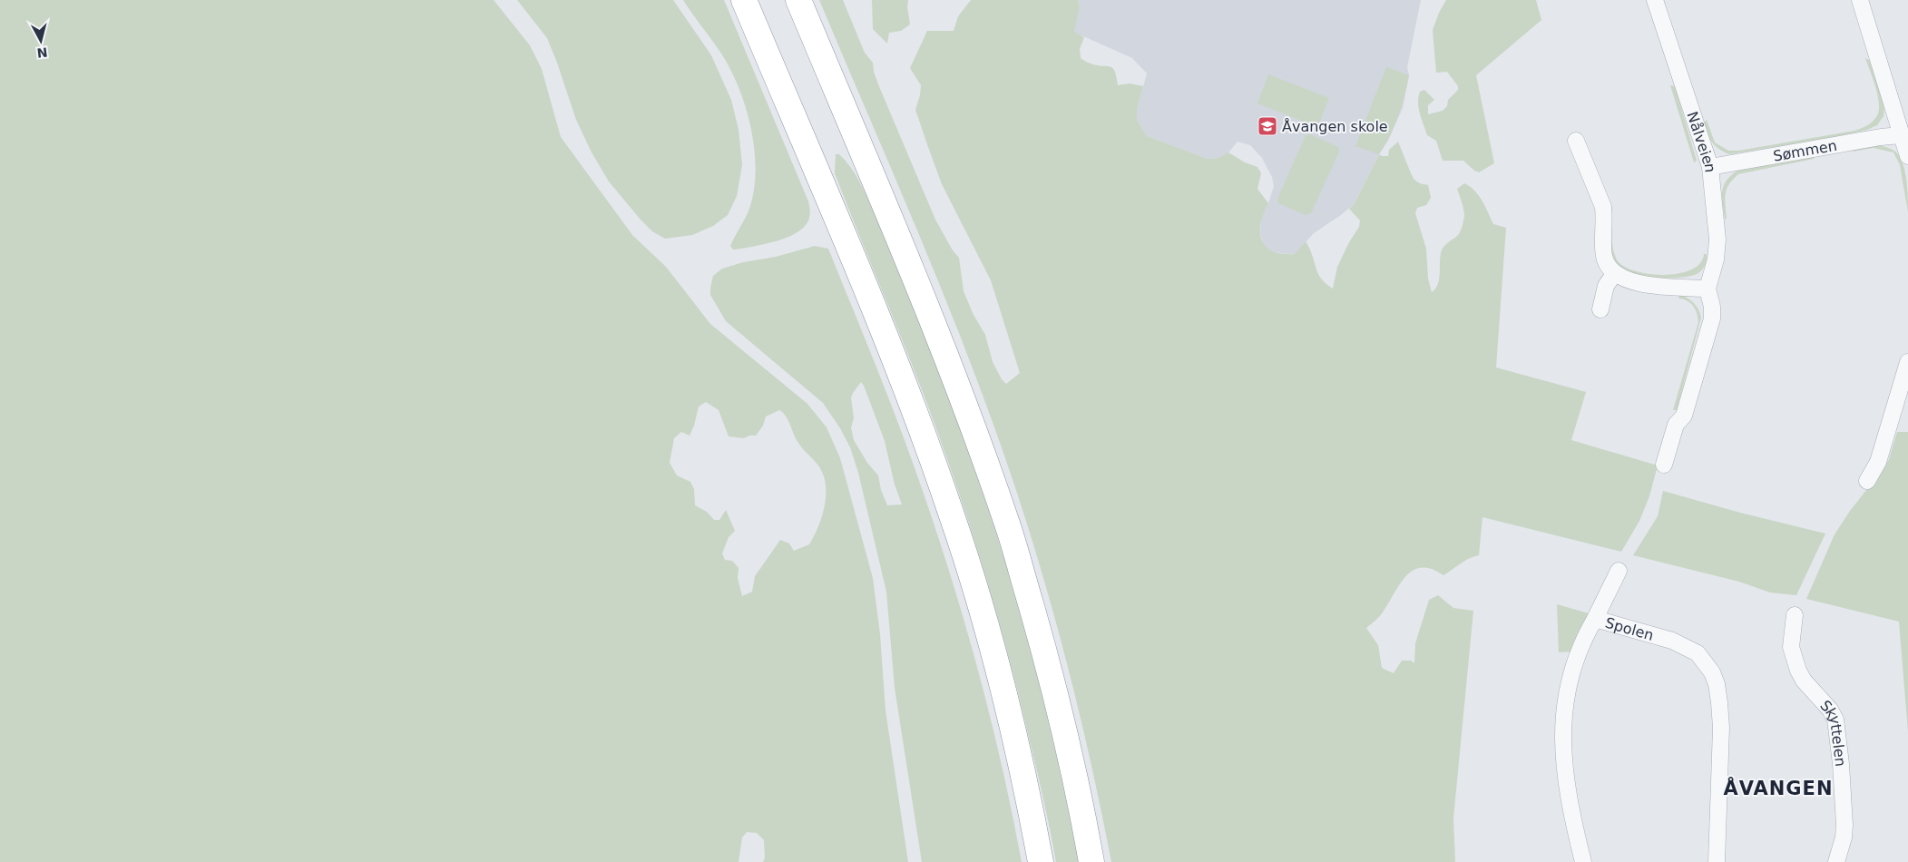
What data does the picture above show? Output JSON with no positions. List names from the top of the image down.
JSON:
{
  "streets": {
    "street": [
      "Nålveien",
      "Sømmen",
      "Spolen",
      "Skyttelen"
    ]
  },
  "crossings": [
    ["Nålveien", "Sømmen"]
  ],
  "districts": ["ÅVANGEN"],
  "places": {
    "school or university": ["Åvangen skole"]
  },
  "north": "bottom"
}
